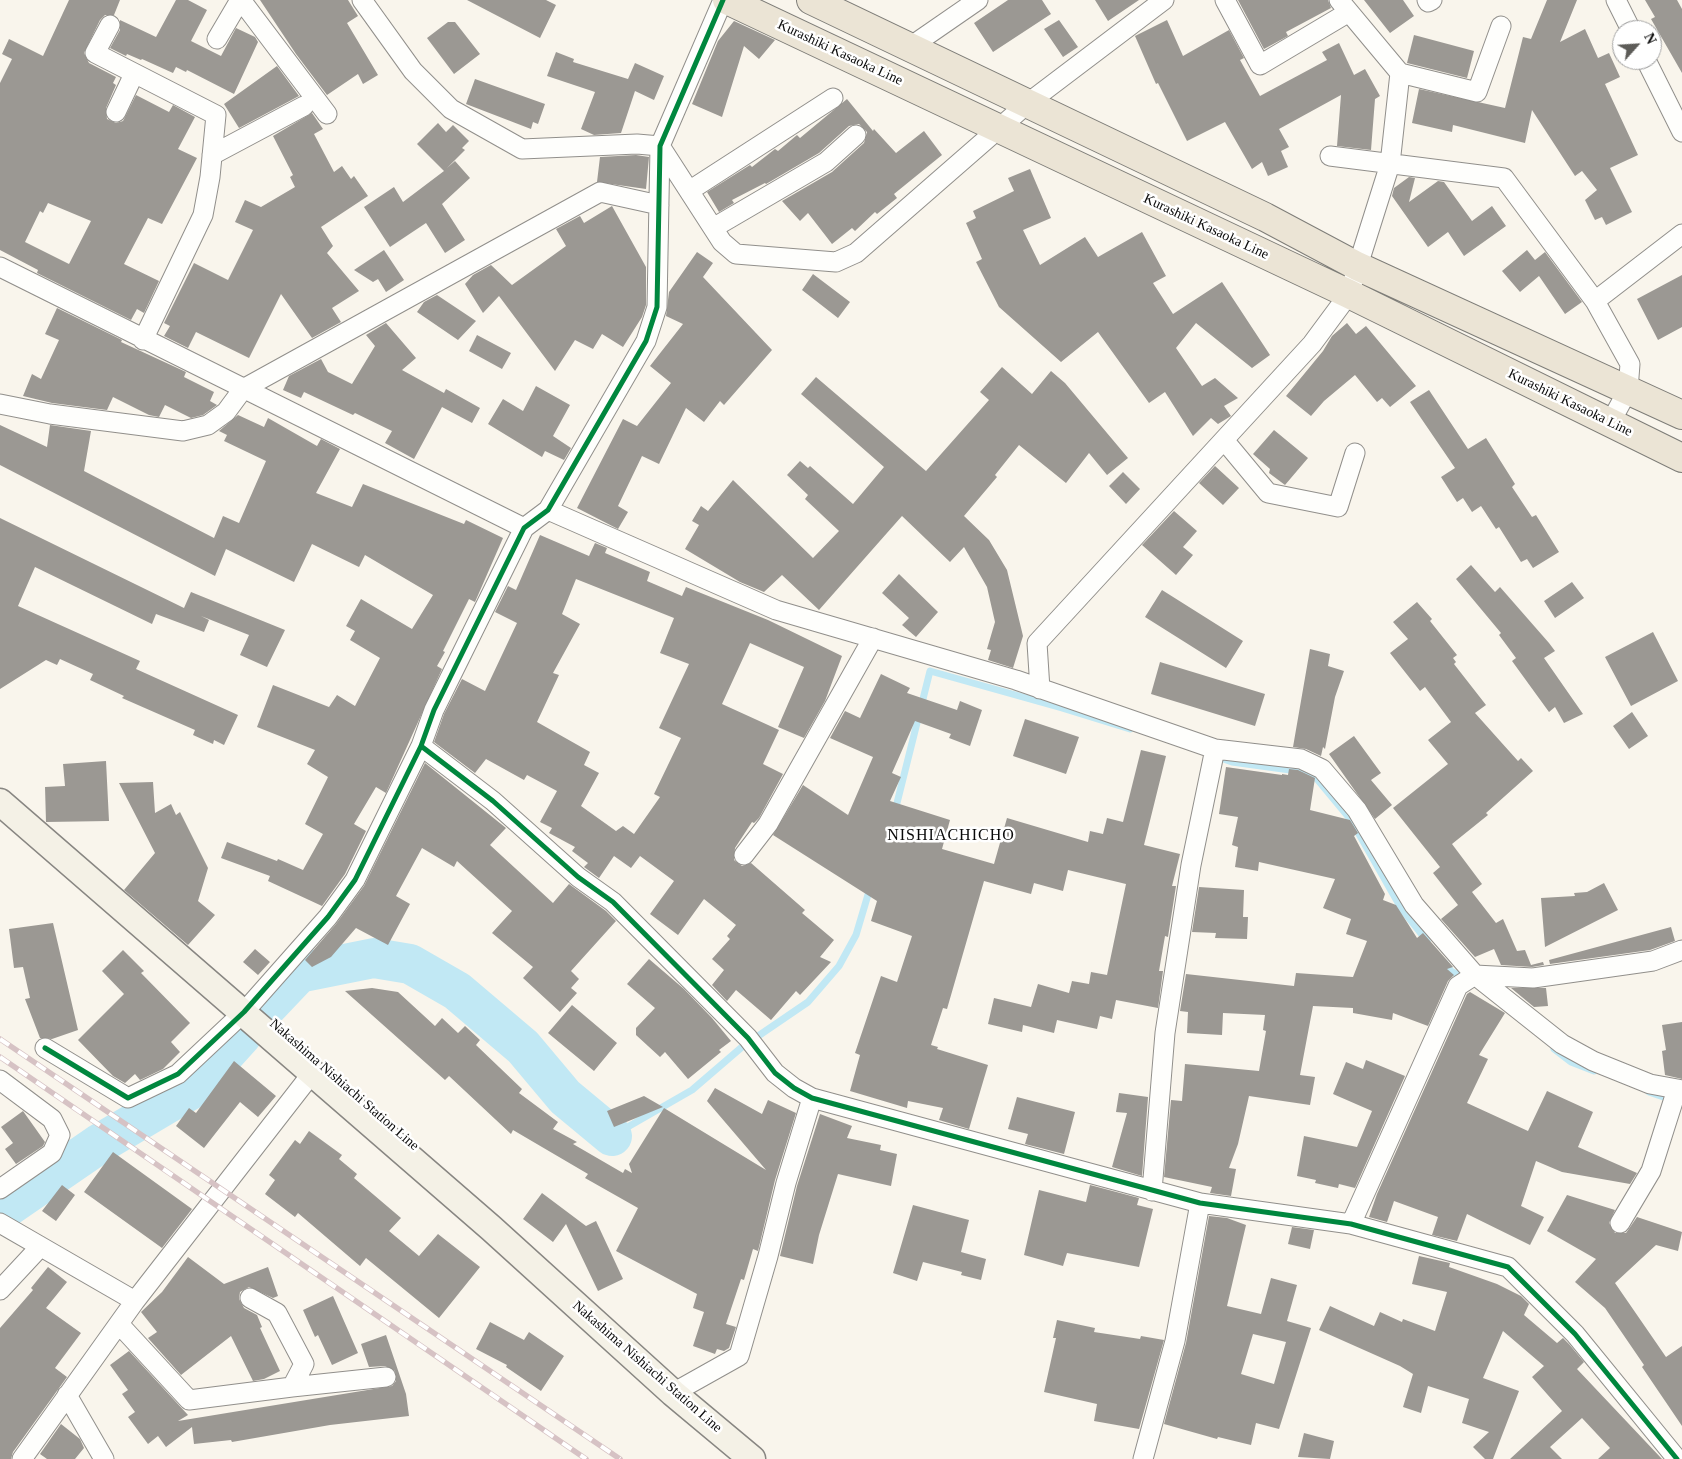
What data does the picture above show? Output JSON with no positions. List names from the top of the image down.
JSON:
{
  "streets": {
    "main road": ["Kurashiki Kasaoka Line", "Nakashima Nishiachi Station Line"]
  },
  "districts": ["NISHIACHICHO"],
  "north": "top right"
}
